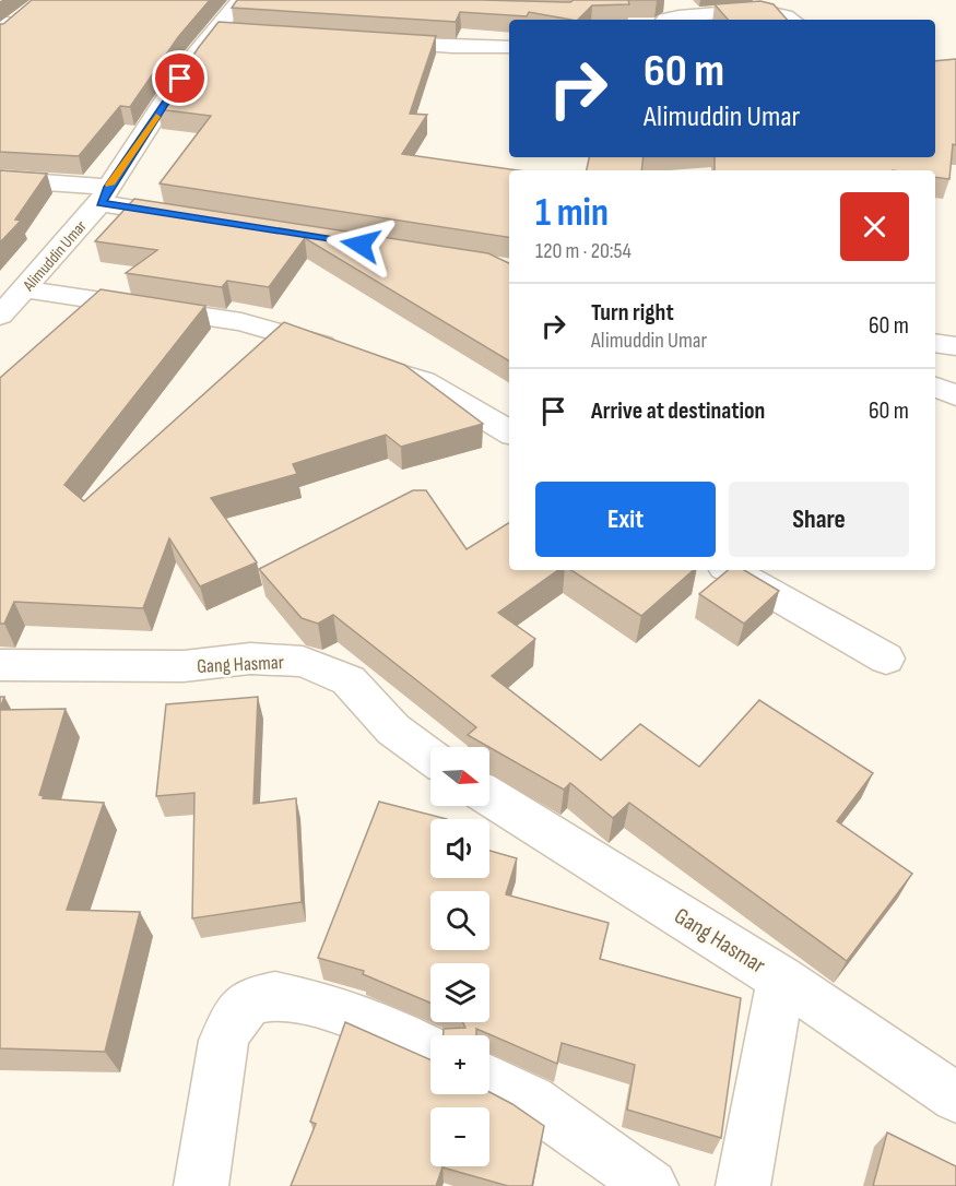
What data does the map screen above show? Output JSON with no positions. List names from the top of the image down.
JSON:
{
  "streets": {
    "street": ["Alimuddin Umar", "Gang Hasmar"]
  },
  "north": "right",
  "page": {
    "turn": ["60 m", "Alimuddin Umar"],
    "heading": ["1 min", "120 m · 20:54"],
    "list": [
      {
        "name": "Turn right",
        "note": "Alimuddin Umar",
        "value": "60 m"
      },
      {
        "name": "Arrive at destination",
        "value": "60 m"
      }
    ],
    "buttons": ["Exit", "Share"],
    "map_buttons": ["+", "−"]
  }
}
